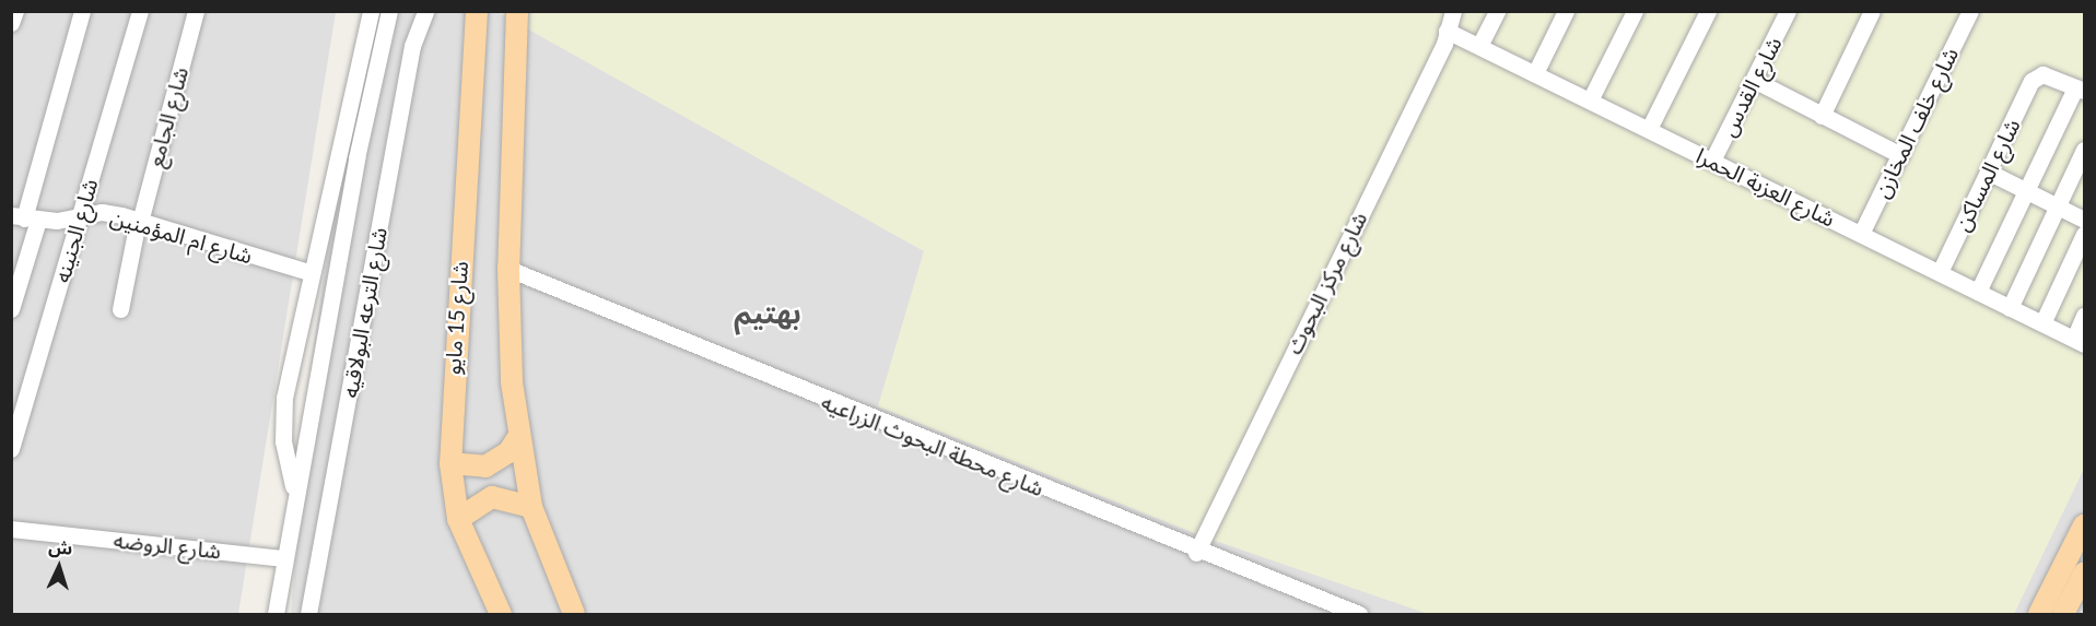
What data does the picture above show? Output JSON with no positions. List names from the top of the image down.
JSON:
{
  "streets": {
    "main road": ["شارع 15 مايو"],
    "street": [
      "شارع القدس",
      "شارع الجامع",
      "شارع خلف المخازن",
      "شارع المساكن",
      "شارع العزبة الحمرا",
      "شارع الجنينه",
      "شارع ام المؤمنين",
      "شارع مركز البحوث",
      "شارع الترعه البولاقيه",
      "شارع محطة البحوث الزراعيه",
      "شارع الروضه"
    ]
  },
  "crossings": [
    ["شارع القدس", "شارع العزبة الحمرا"],
    ["شارع الجامع", "شارع ام المؤمنين"],
    ["شارع خلف المخازن", "شارع العزبة الحمرا"],
    ["شارع المساكن", "شارع العزبة الحمرا"],
    ["شارع العزبة الحمرا", "شارع مركز البحوث"],
    ["شارع الجنينه", "شارع ام المؤمنين"],
    ["شارع مركز البحوث", "شارع محطة البحوث الزراعيه"],
    ["شارع الترعه البولاقيه", "شارع الروضه"]
  ],
  "districts": ["بهتيم"],
  "north": "top"
}
